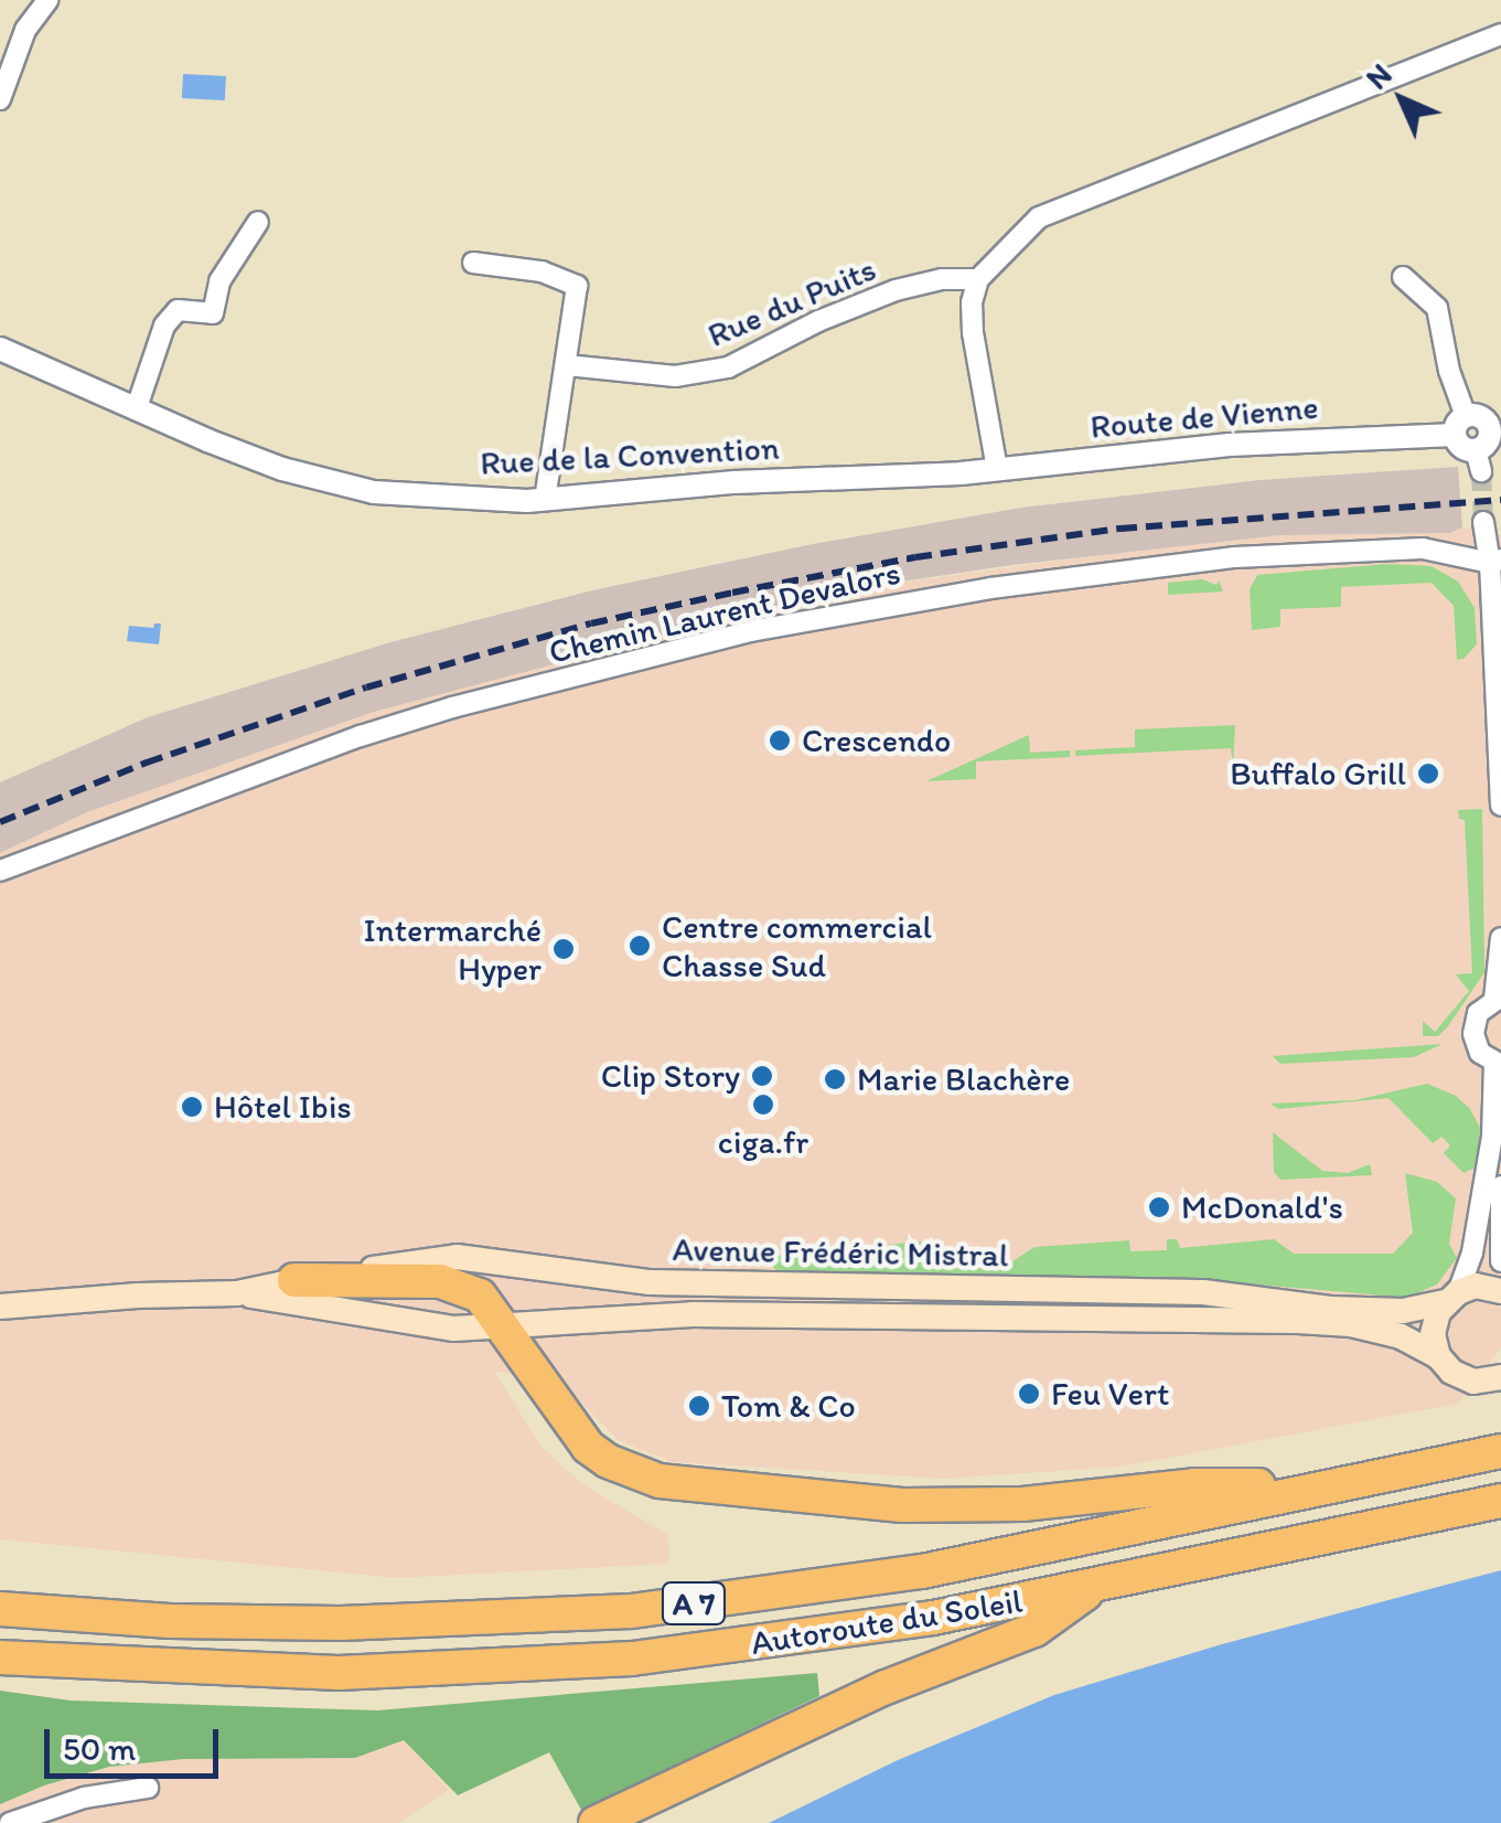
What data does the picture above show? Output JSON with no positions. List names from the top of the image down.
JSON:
{
  "streets": {
    "highway": ["A 7", "Autoroute du Soleil"],
    "main road": ["Avenue Frédéric Mistral"],
    "street": [
      "Rue du Puits",
      "Route de Vienne",
      "Rue de la Convention",
      "Chemin Laurent Devalors"
    ]
  },
  "crossings": [
    ["Route de Vienne", "Rue de la Convention"]
  ],
  "places": [
    "Crescendo",
    "Buffalo Grill",
    "Centre commercial Chasse Sud",
    "Intermarché Hyper",
    "Clip Story",
    "Marie Blachère",
    "ciga.fr",
    "Hôtel Ibis",
    "McDonald's",
    "Feu Vert",
    "Tom & Co"
  ],
  "scale_bar": "50 m",
  "north": "top left"
}
